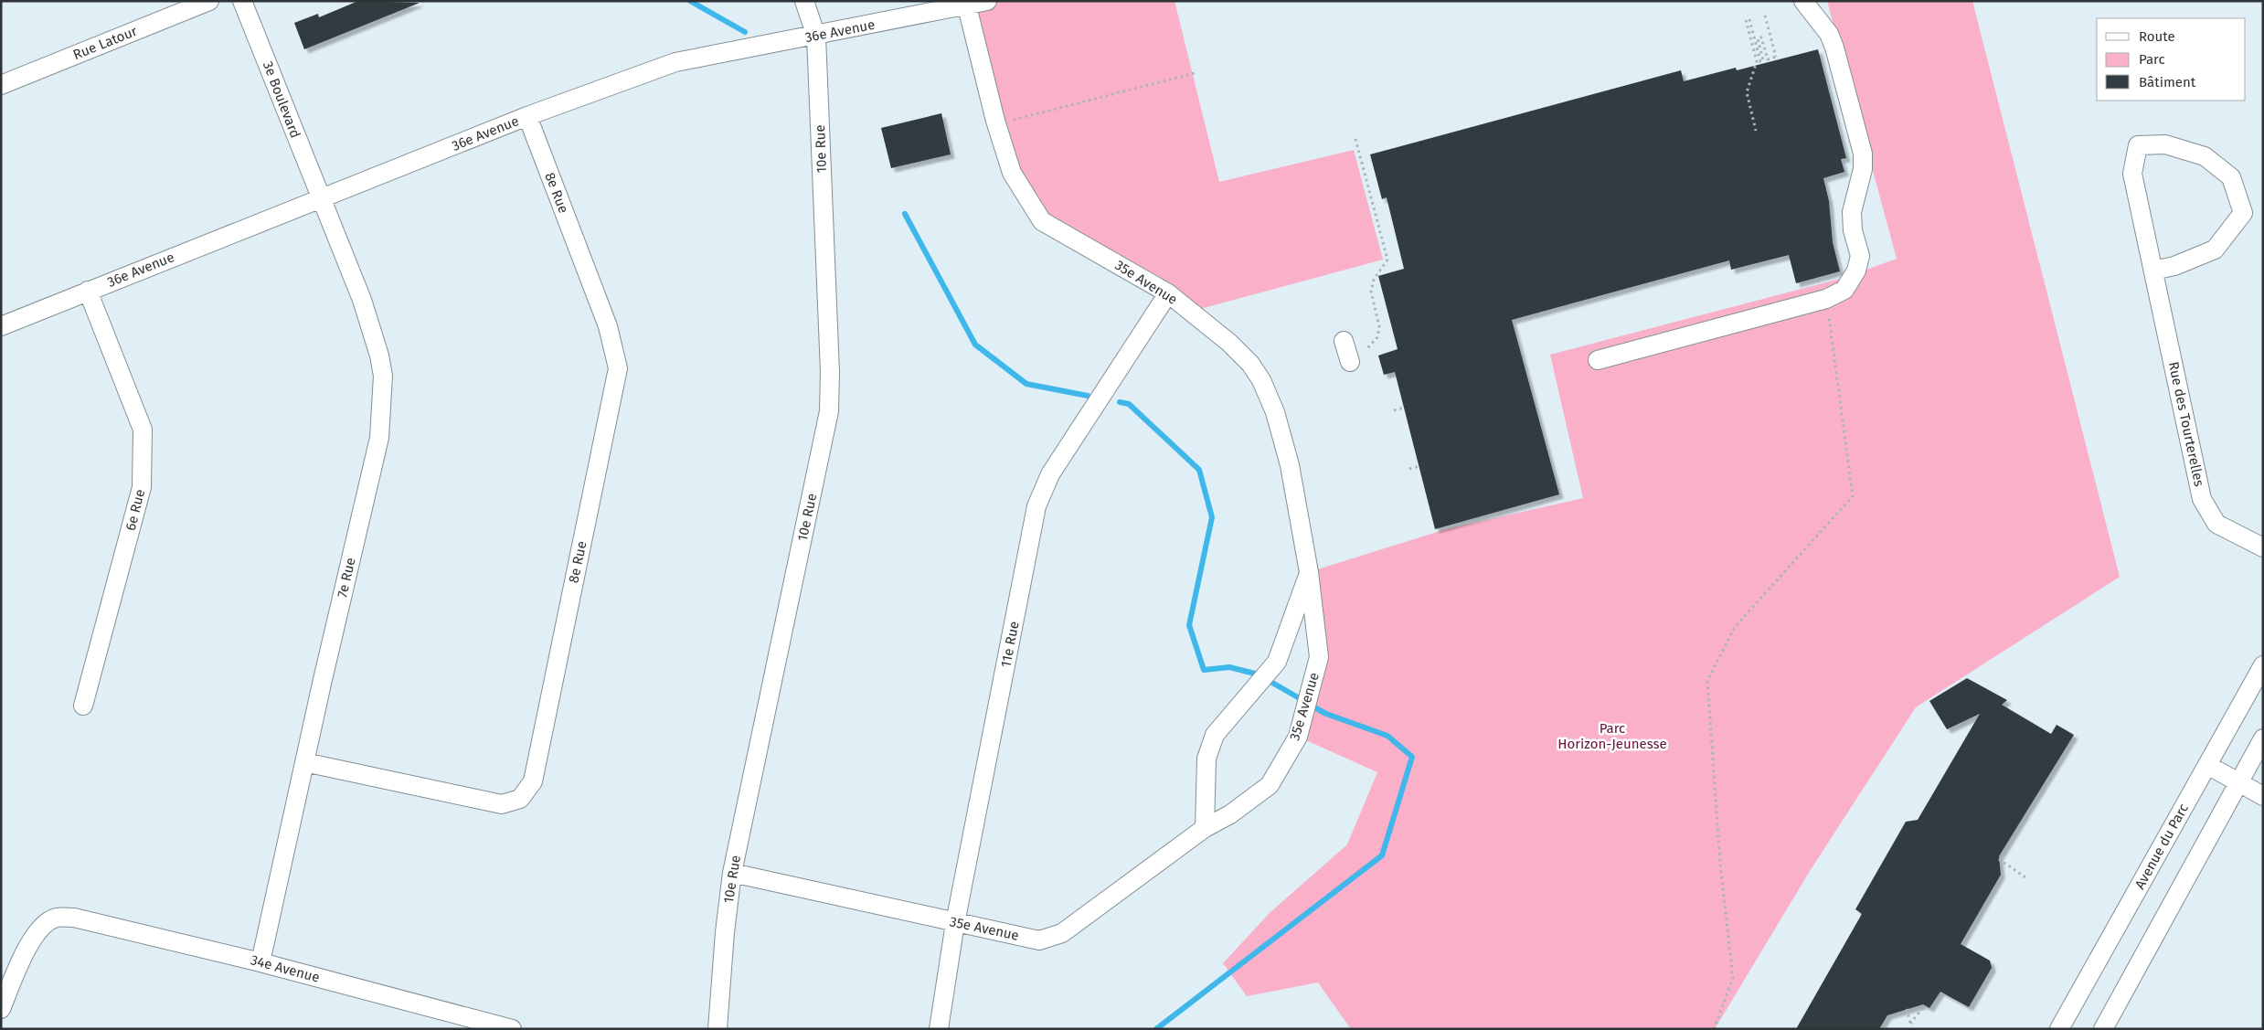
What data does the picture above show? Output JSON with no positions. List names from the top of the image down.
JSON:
{
  "streets": {
    "street": [
      "36e Avenue",
      "Rue Latour",
      "3e Boulevard",
      "10e Rue",
      "8e Rue",
      "35e Avenue",
      "Rue des Tourterelles",
      "6e Rue",
      "7e Rue",
      "11e Rue",
      "Avenue du Parc",
      "34e Avenue"
    ]
  },
  "crossings": [
    ["36e Avenue", "3e Boulevard"],
    ["36e Avenue", "10e Rue"],
    ["36e Avenue", "8e Rue"],
    ["36e Avenue", "35e Avenue"],
    ["36e Avenue", "6e Rue"],
    ["36e Avenue", "7e Rue"],
    ["3e Boulevard", "7e Rue"],
    ["10e Rue", "35e Avenue"],
    ["8e Rue", "7e Rue"],
    ["35e Avenue", "11e Rue"],
    ["7e Rue", "34e Avenue"]
  ],
  "parks": ["Parc Horizon-Jeunesse"],
  "legend": ["Route", "Parc", "Bâtiment"]
}
